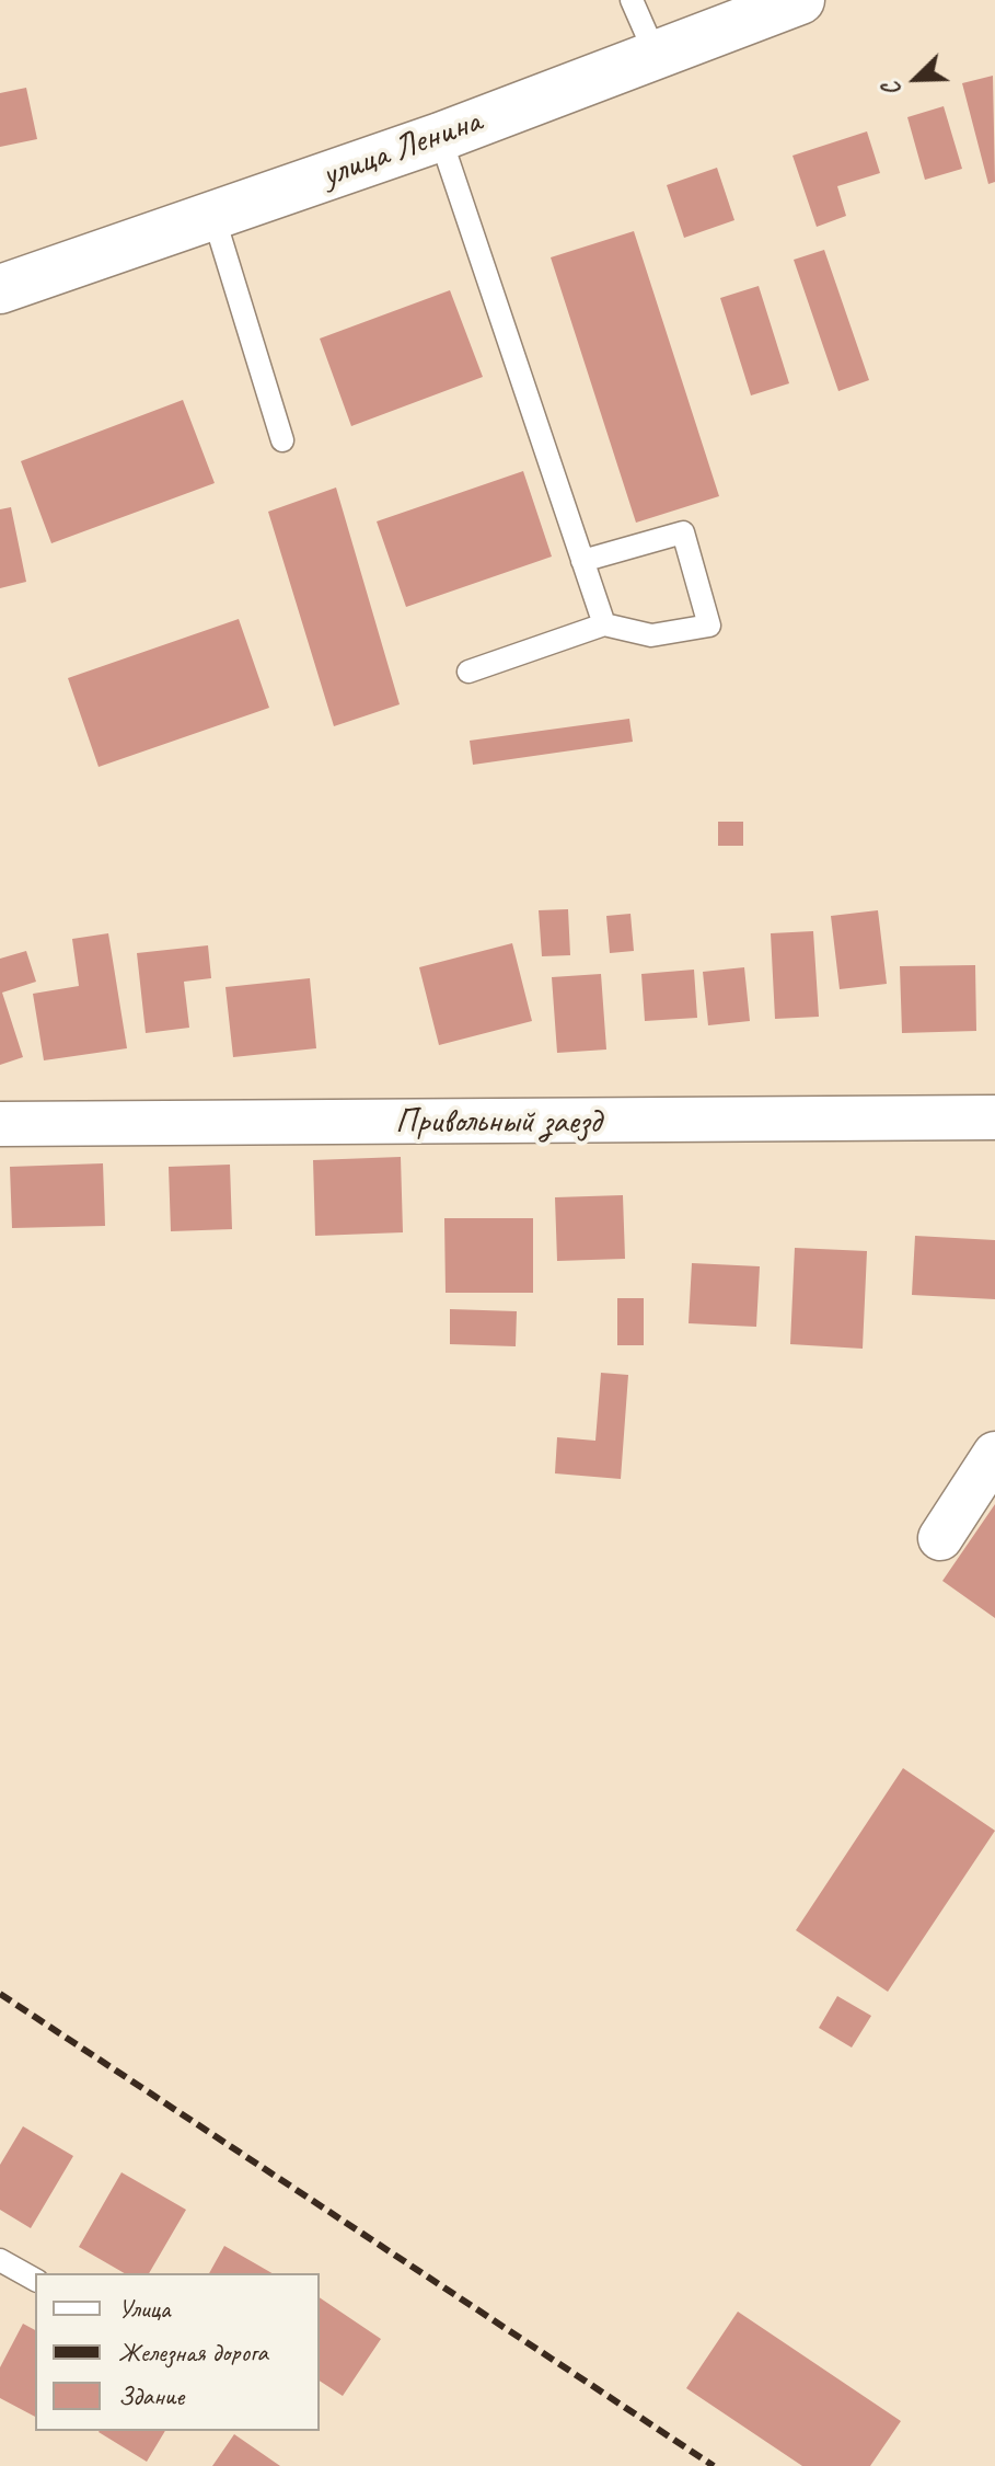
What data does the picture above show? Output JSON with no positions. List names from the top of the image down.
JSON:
{
  "streets": {
    "main road": ["улица Ленина"],
    "street": ["Привольный заезд"]
  },
  "legend": ["Улица", "Железная дорога", "Здание"],
  "north": "bottom left"
}
